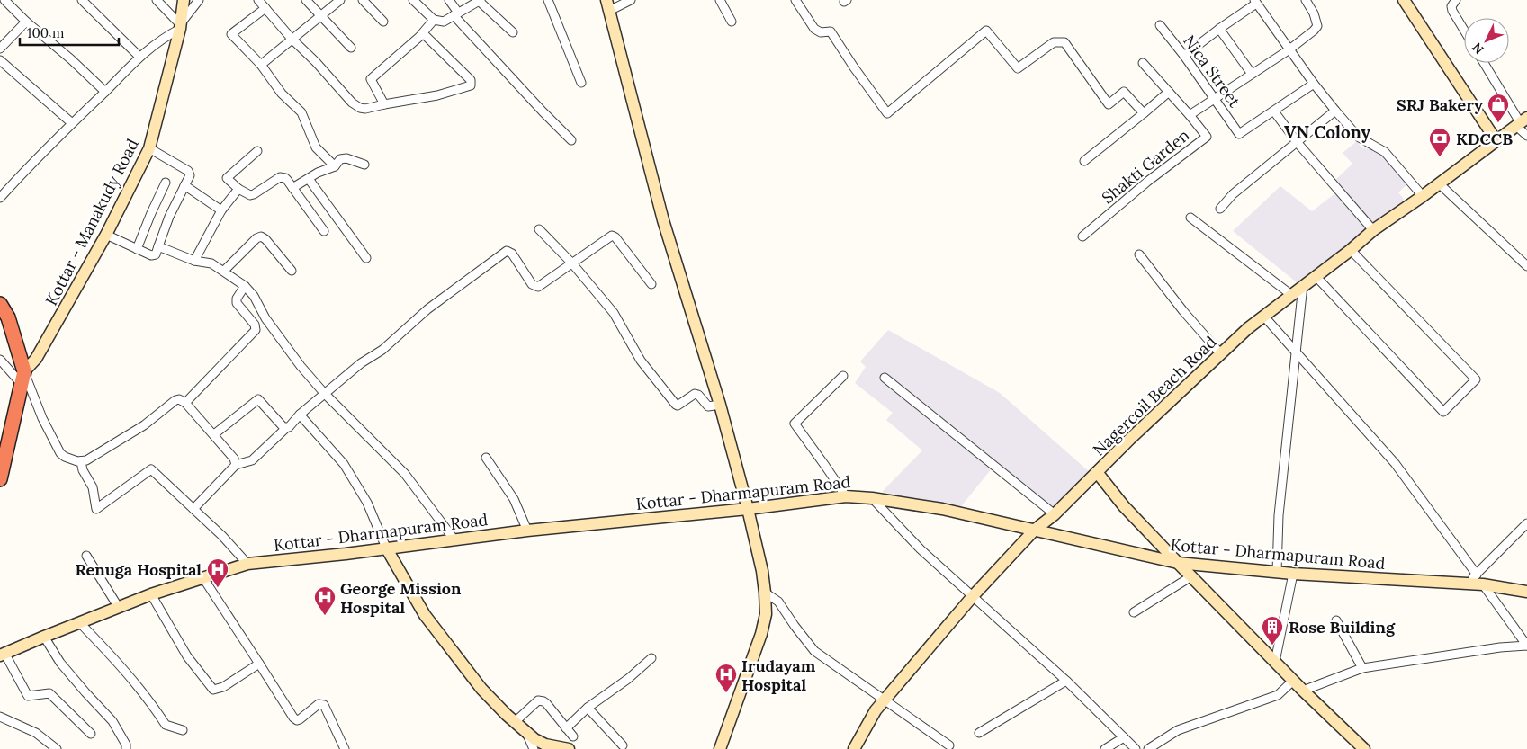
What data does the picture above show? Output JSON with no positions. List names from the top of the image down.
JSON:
{
  "streets": {
    "main road": ["Kottar - Manakudy Road", "Nagercoil Beach Road", "Kottar - Dharmapuram Road"],
    "street": ["Nica Street", "Shakti Garden"]
  },
  "crossings": [
    ["Nagercoil Beach Road", "Kottar - Dharmapuram Road"]
  ],
  "districts": ["VN Colony"],
  "places": {
    "shop": ["SRJ Bakery"],
    "bank": ["KDCCB"],
    "hospital": ["Renuga Hospital", "George Mission Hospital", "Irudayam Hospital"],
    "building": ["Rose Building"]
  },
  "scale_bar": "100 m",
  "north": "bottom left"
}
